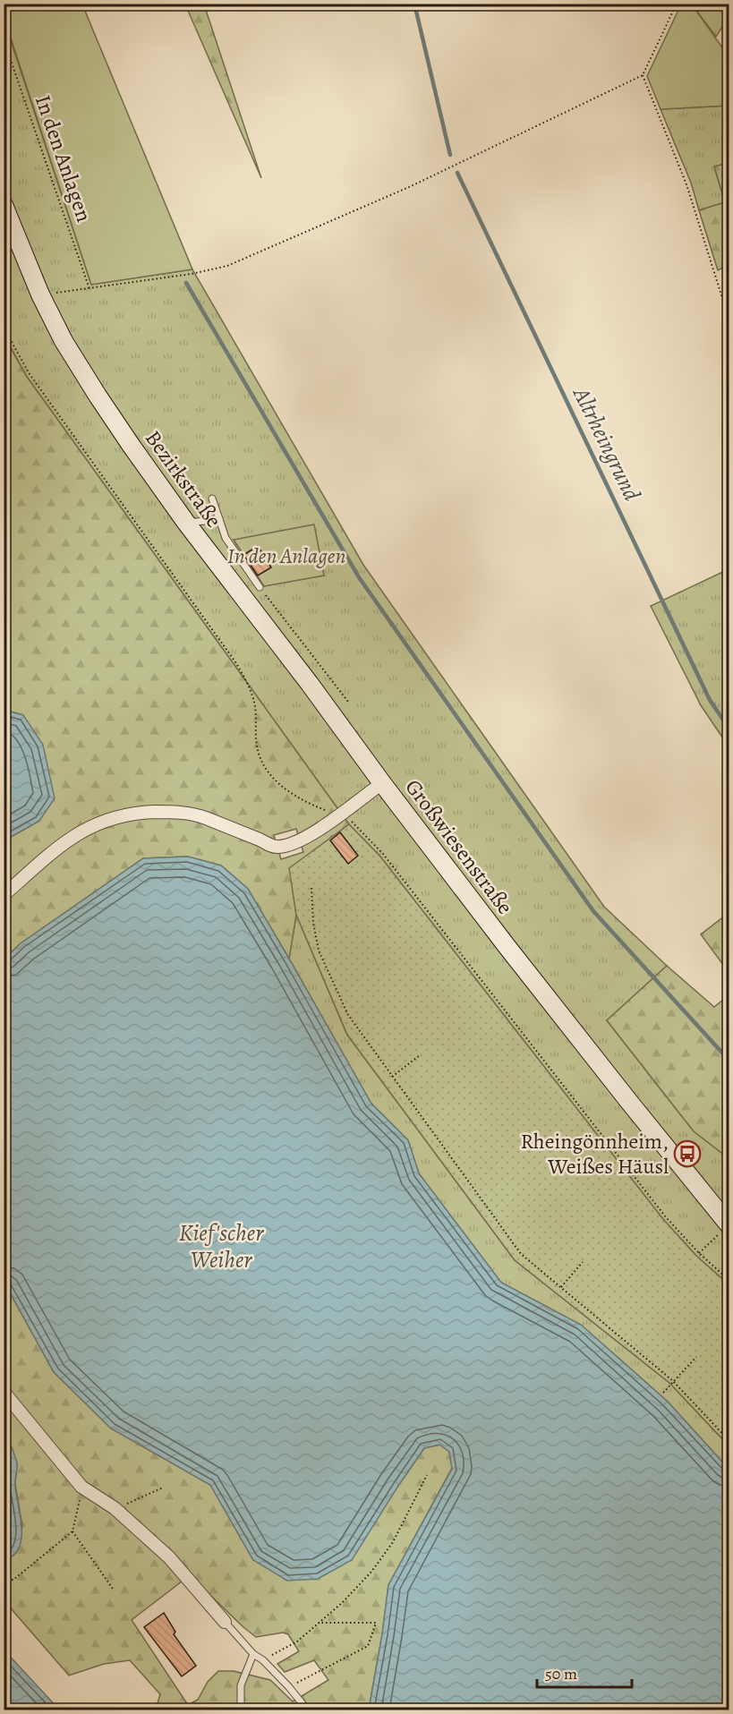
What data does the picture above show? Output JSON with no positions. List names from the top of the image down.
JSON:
{
  "streets": {
    "street": ["Bezirkstraße", "Großwiesenstraße"],
    "path": ["In den Anlagen"]
  },
  "crossings": [
    ["Bezirkstraße", "Großwiesenstraße"]
  ],
  "water": ["Altrheingrund", "Kief'scher Weiher"],
  "parks": ["In den Anlagen"],
  "places": {
    "bus stop": ["Rheingönnheim, Weißes Häusl"]
  },
  "scale_bar": "50 m"
}
